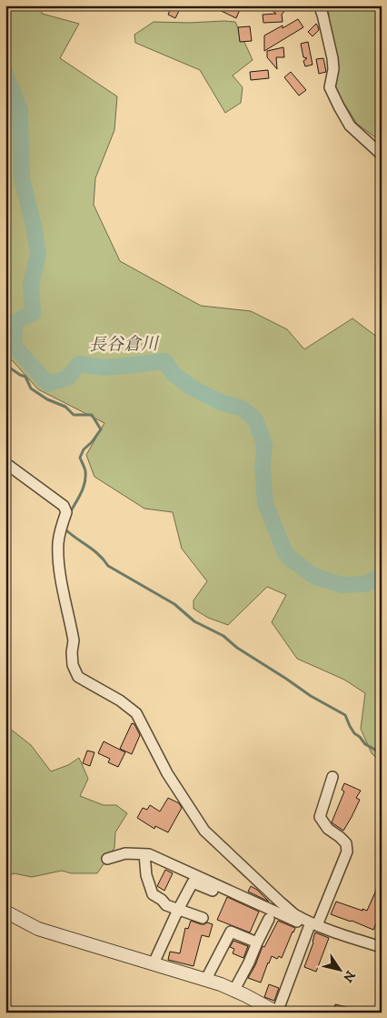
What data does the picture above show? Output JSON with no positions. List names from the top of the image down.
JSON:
{
  "water": ["長谷倉川"],
  "north": "bottom right"
}
